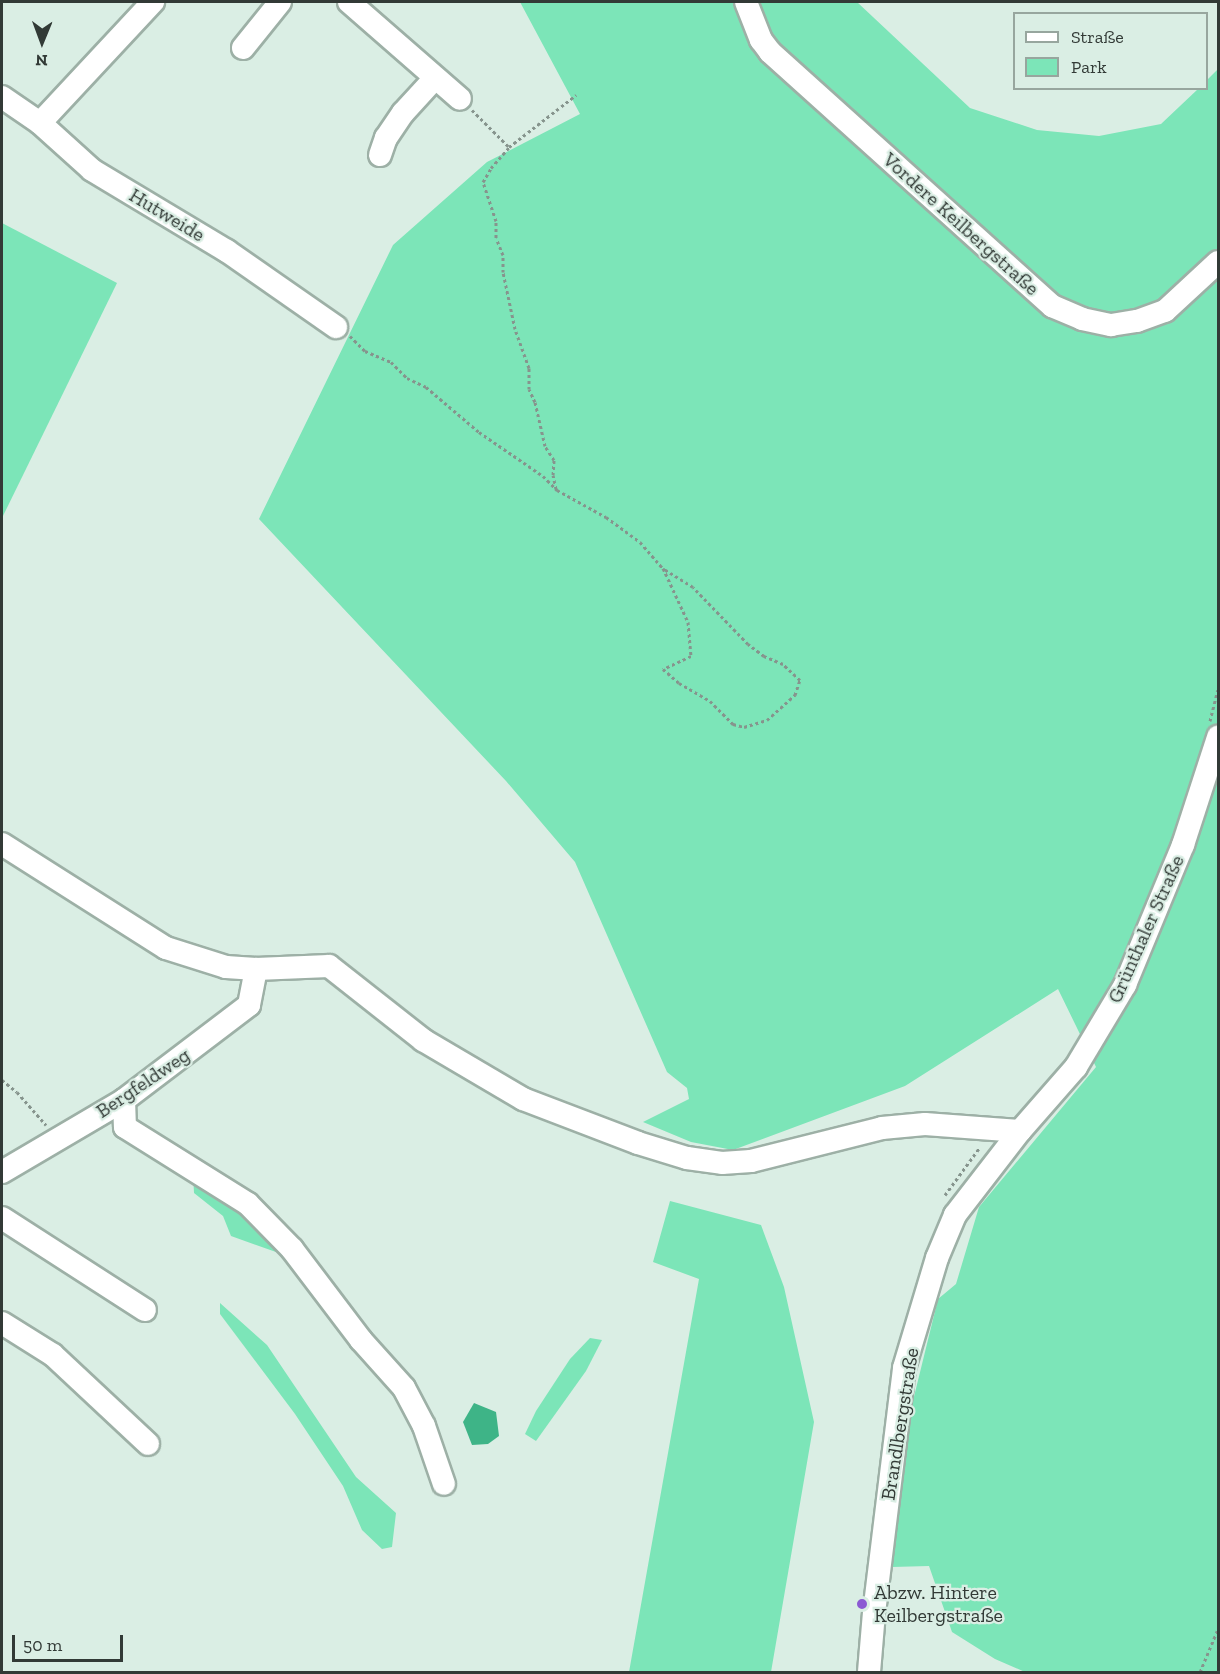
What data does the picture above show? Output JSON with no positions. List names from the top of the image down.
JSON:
{
  "streets": {
    "street": [
      "Hutweide",
      "Vordere Keilbergstraße",
      "Grünthaler Straße",
      "Bergfeldweg",
      "Brandlbergstraße"
    ]
  },
  "crossings": [
    ["Grünthaler Straße", "Brandlbergstraße"]
  ],
  "places": ["Abzw. Hintere Keilbergstraße"],
  "legend": ["Straße", "Park"],
  "scale_bar": "50 m",
  "north": "bottom"
}
